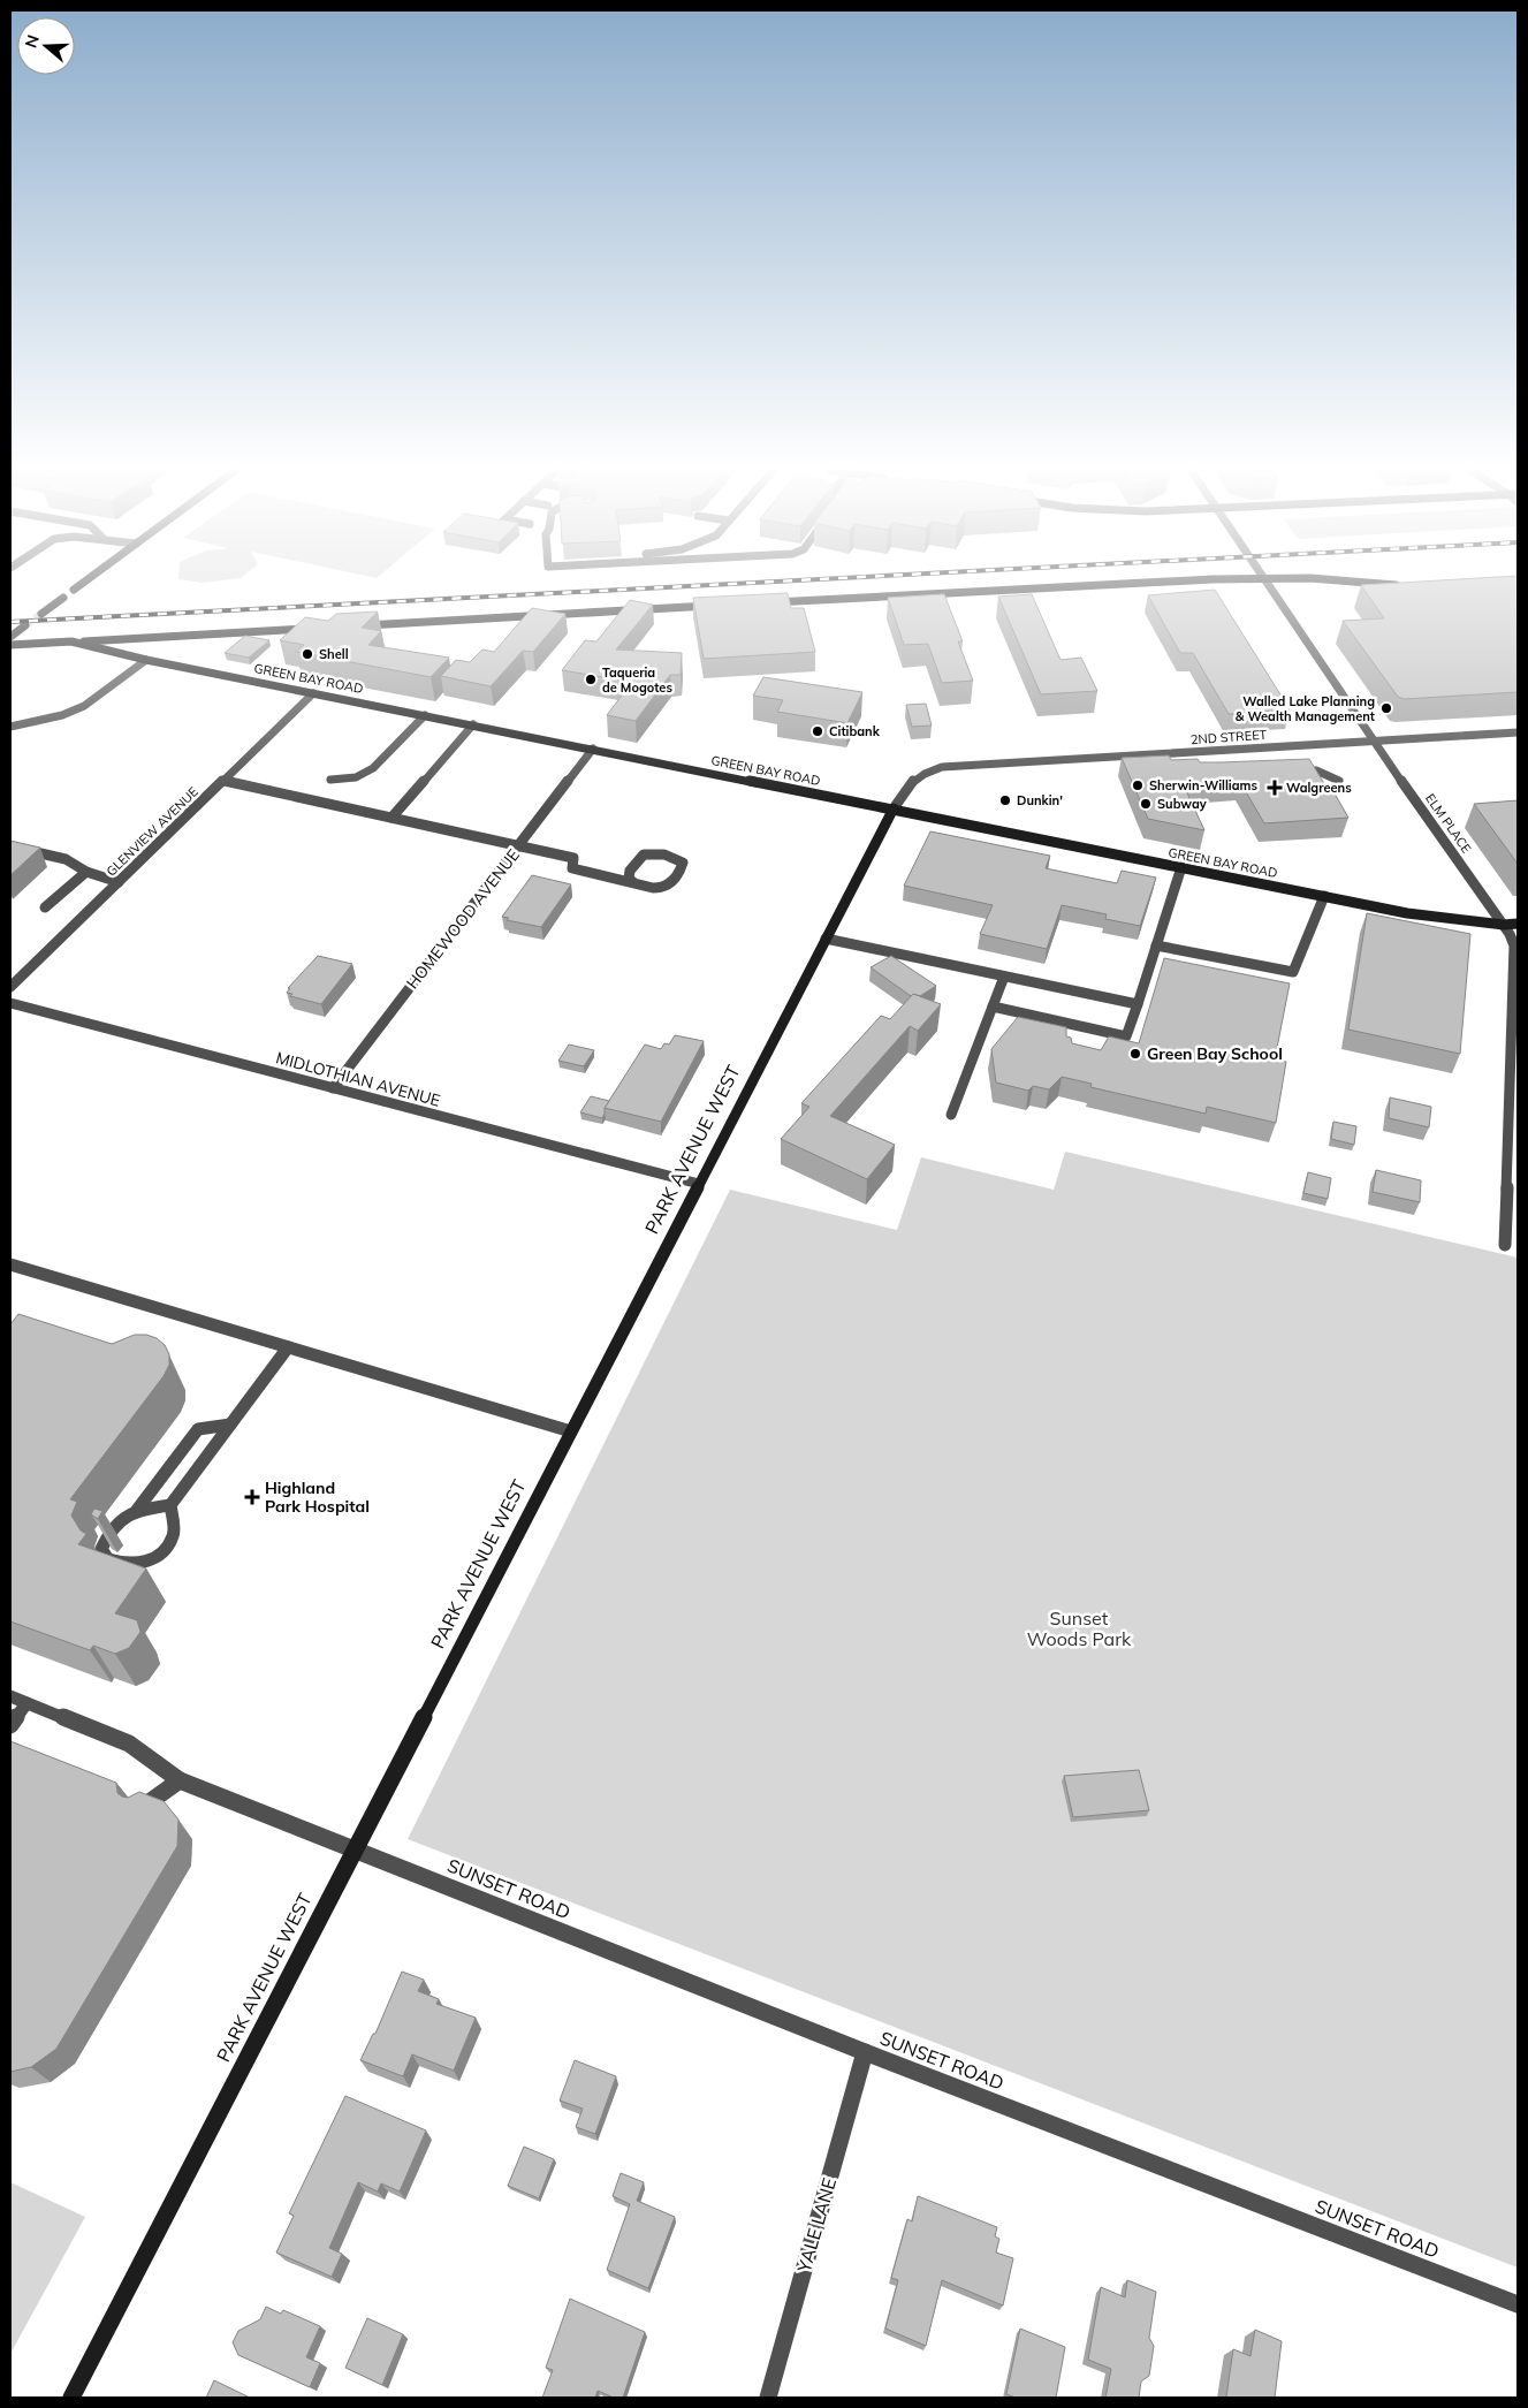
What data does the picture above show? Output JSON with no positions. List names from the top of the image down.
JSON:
{
  "streets": {
    "street": [
      "GREEN BAY ROAD",
      "2ND STREET",
      "ELM PLACE",
      "GLENVIEW AVENUE",
      "HOMEWOOD AVENUE",
      "MIDLOTHIAN AVENUE",
      "PARK AVENUE WEST",
      "SUNSET ROAD",
      "YALE LANE"
    ]
  },
  "crossings": [
    ["GREEN BAY ROAD", "ELM PLACE"],
    ["GREEN BAY ROAD", "GLENVIEW AVENUE"],
    ["GREEN BAY ROAD", "HOMEWOOD AVENUE"],
    ["GREEN BAY ROAD", "PARK AVENUE WEST"],
    ["2ND STREET", "ELM PLACE"],
    ["2ND STREET", "PARK AVENUE WEST"],
    ["HOMEWOOD AVENUE", "MIDLOTHIAN AVENUE"],
    ["MIDLOTHIAN AVENUE", "PARK AVENUE WEST"],
    ["PARK AVENUE WEST", "SUNSET ROAD"],
    ["SUNSET ROAD", "YALE LANE"]
  ],
  "parks": ["Sunset Woods Park"],
  "places": {
    "other": [
      "Shell",
      "Taqueria de Mogotes",
      "Walled Lake Planning & Wealth Management",
      "Citibank",
      "Sherwin-Williams",
      "Dunkin'",
      "Subway",
      "Green Bay School"
    ],
    "health": ["Walgreens", "Highland Park Hospital"]
  },
  "north": "left"
}
